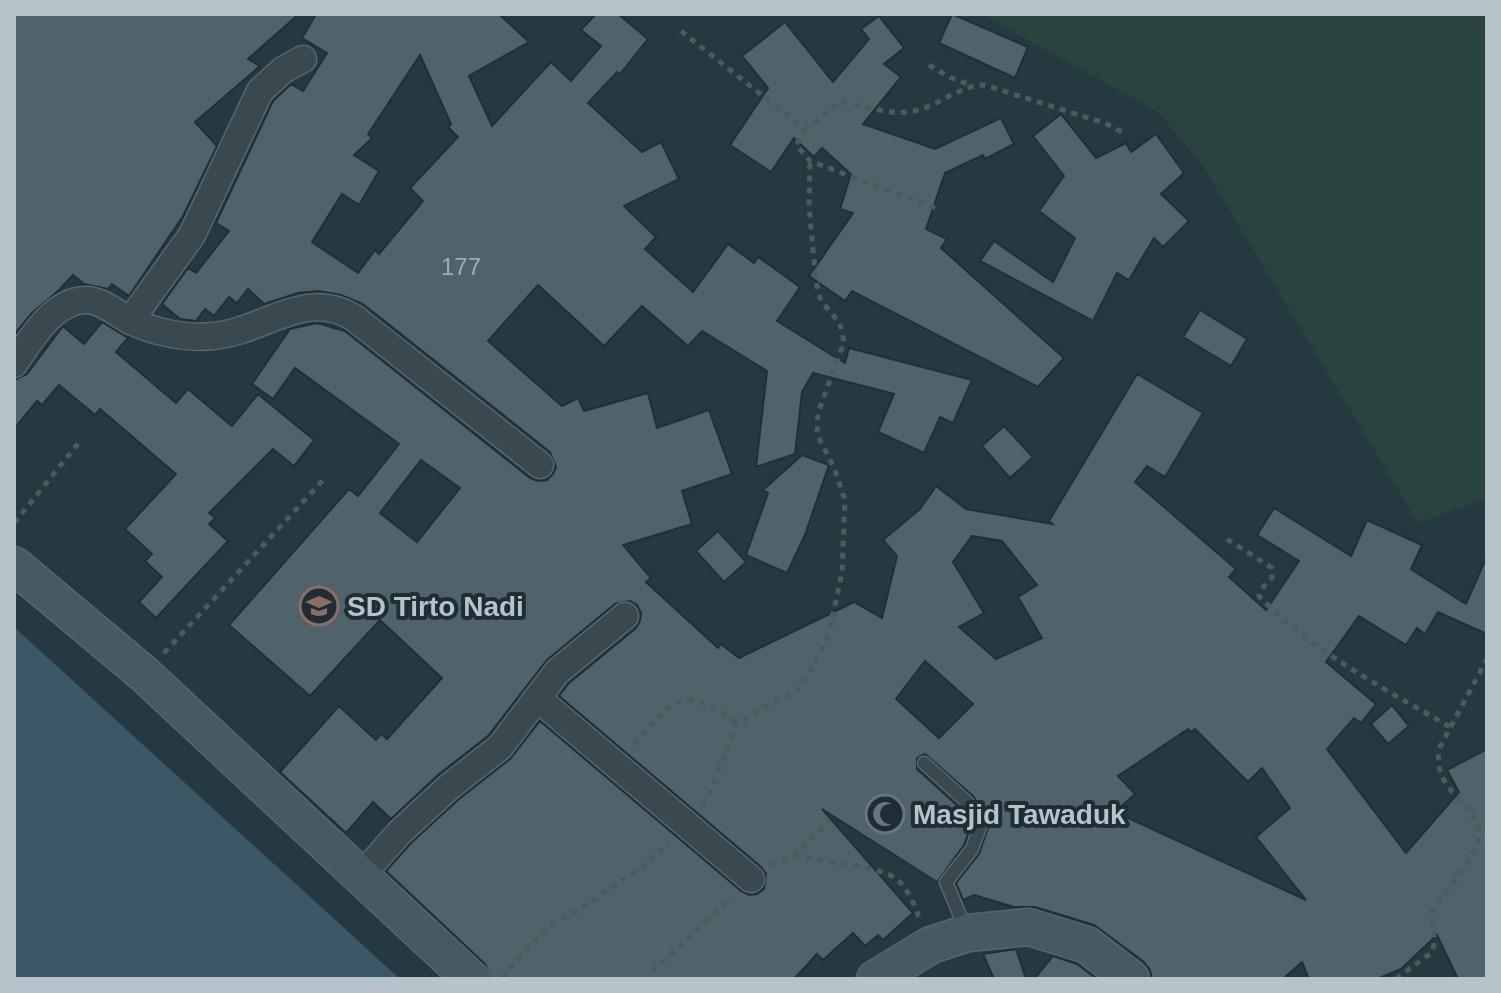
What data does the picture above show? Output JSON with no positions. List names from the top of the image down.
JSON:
{
  "places": {
    "school or university": ["SD Tirto Nadi"],
    "mosque": ["Masjid Tawaduk"]
  },
  "house_numbers": ["177"]
}
